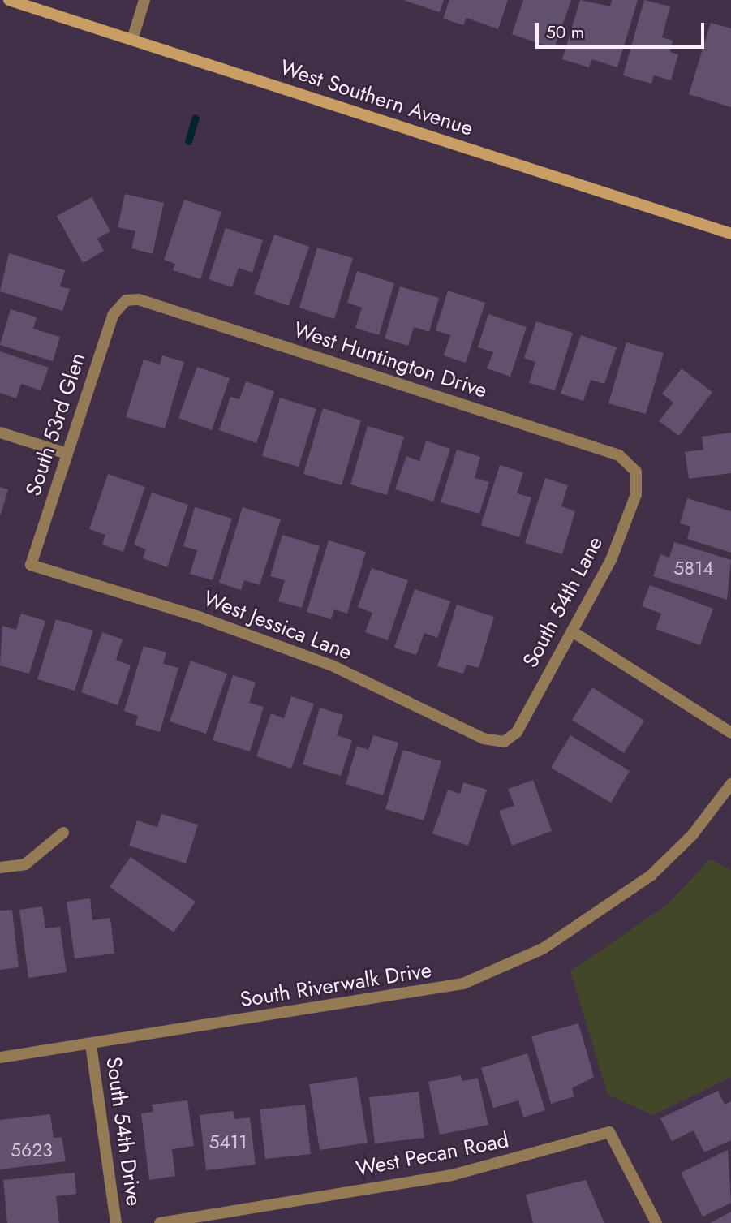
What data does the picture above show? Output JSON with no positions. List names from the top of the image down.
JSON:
{
  "streets": {
    "main road": ["West Southern Avenue"],
    "street": [
      "West Huntington Drive",
      "South 53rd Glen",
      "South 54th Lane",
      "West Jessica Lane",
      "South Riverwalk Drive",
      "South 54th Drive",
      "West Pecan Road"
    ]
  },
  "crossings": [
    ["West Huntington Drive", "South 53rd Glen"],
    ["West Huntington Drive", "South 54th Lane"],
    ["South 53rd Glen", "West Jessica Lane"],
    ["South 54th Lane", "West Jessica Lane"],
    ["South Riverwalk Drive", "South 54th Drive"]
  ],
  "house_numbers": ["5814", "5411", "5623"],
  "scale_bar": "50 m"
}
